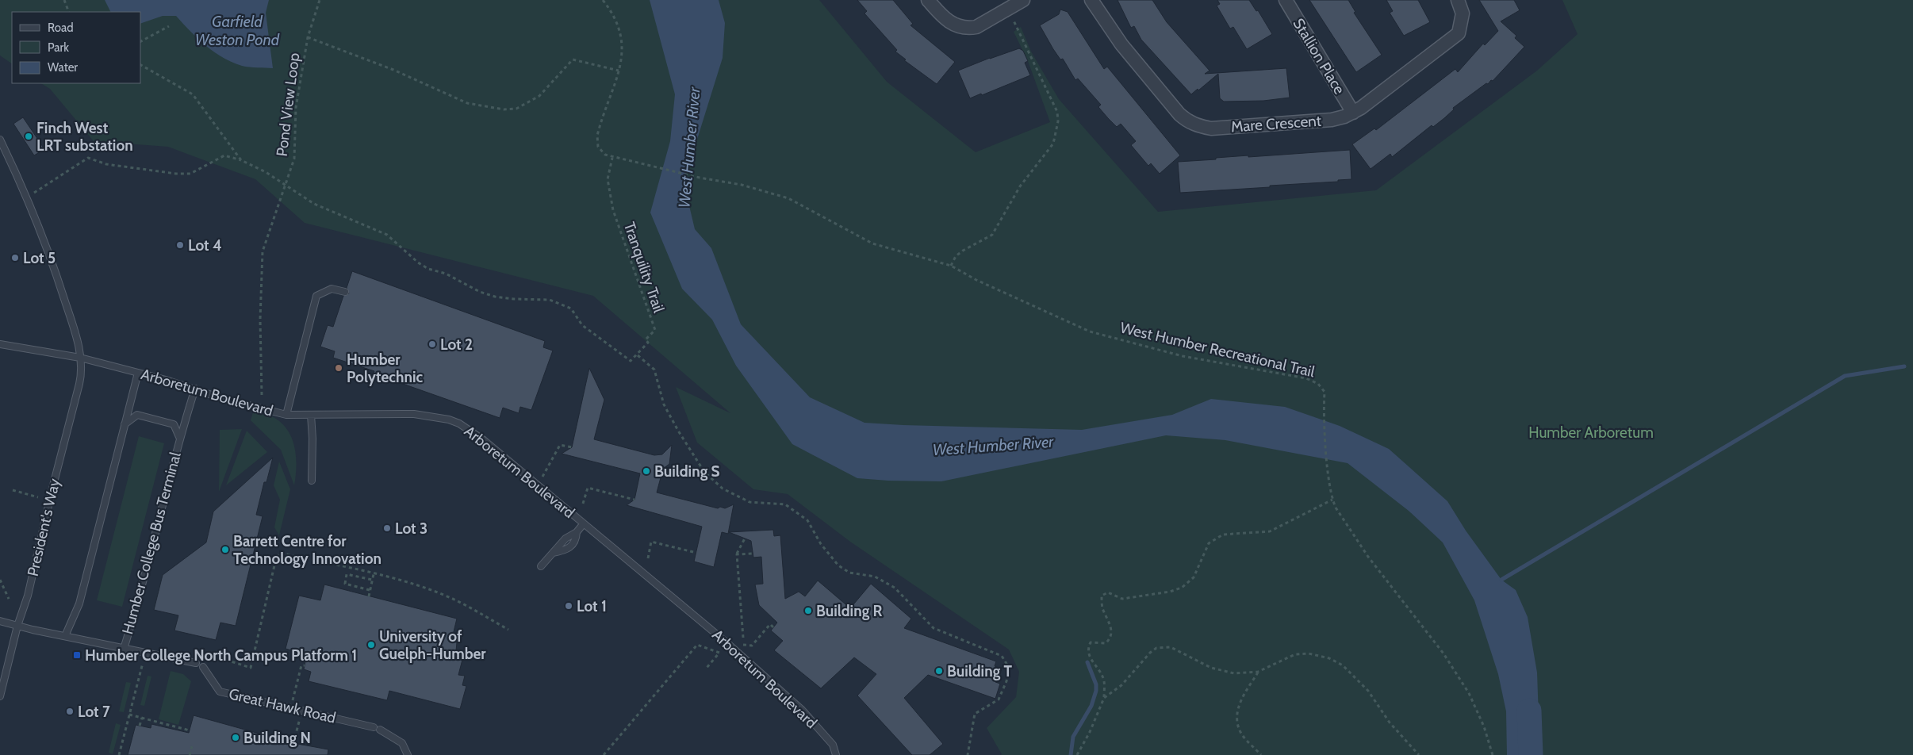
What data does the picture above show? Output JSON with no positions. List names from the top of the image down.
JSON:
{
  "streets": {
    "street": ["Stallion Place", "Mare Crescent"],
    "lane": [
      "Arboretum Boulevard",
      "President's Way",
      "Humber College Bus Terminal",
      "Great Hawk Road"
    ],
    "path": ["Pond View Loop", "Tranquility Trail", "West Humber Recreational Trail"]
  },
  "crossings": [
    ["Stallion Place", "Mare Crescent"],
    ["Tranquility Trail", "West Humber Recreational Trail"],
    ["Arboretum Boulevard", "President's Way"],
    ["Arboretum Boulevard", "Humber College Bus Terminal"]
  ],
  "water": ["Garfield Weston Pond", "West Humber River"],
  "parks": ["Humber Arboretum"],
  "places": {
    "other": [
      "Finch West LRT substation",
      "Lot 4",
      "Lot 5",
      "Lot 2",
      "Humber Polytechnic",
      "Building S",
      "Lot 3",
      "Barrett Centre for Technology Innovation",
      "Lot 1",
      "Building R",
      "University of Guelph-Humber",
      "Building T",
      "Lot 7",
      "Building N"
    ],
    "transit": ["Humber College North Campus Platform 1"]
  },
  "legend": ["Road", "Park", "Water"]
}
